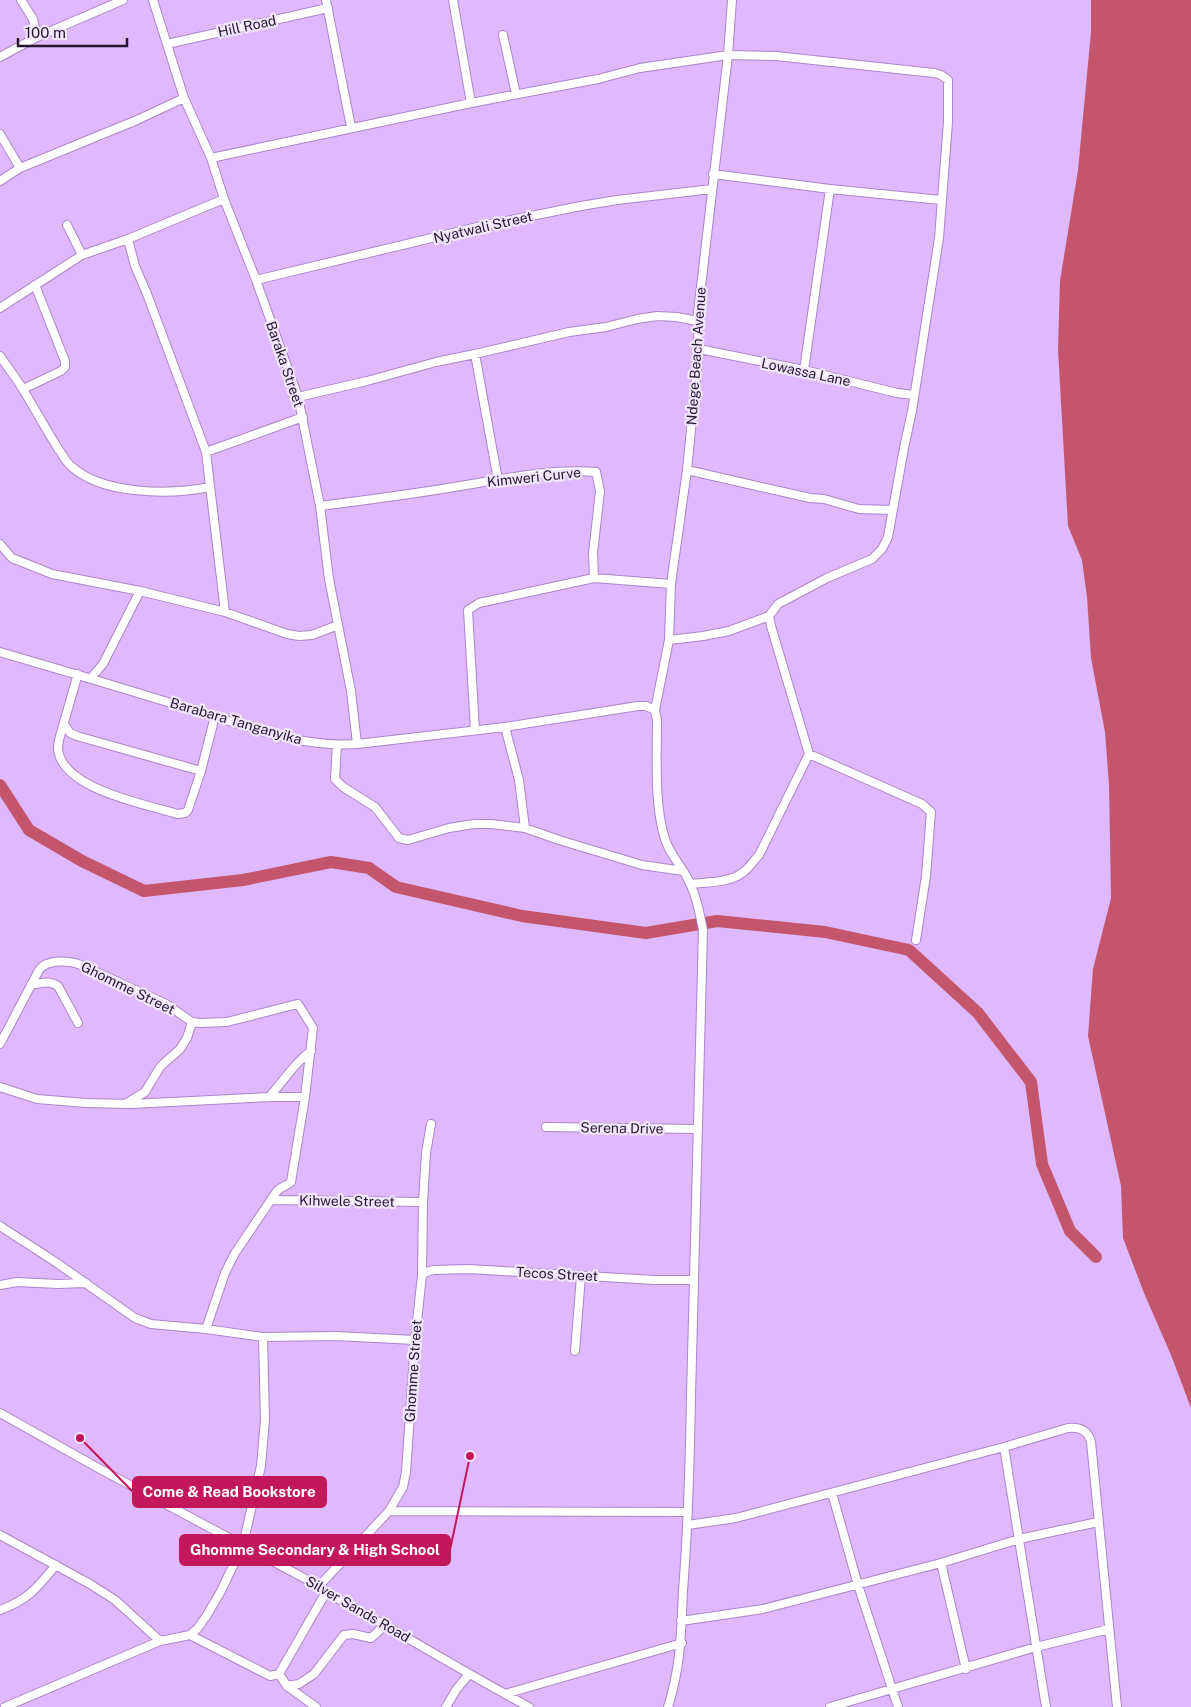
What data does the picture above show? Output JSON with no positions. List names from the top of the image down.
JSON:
{
  "streets": {
    "street": [
      "Hill Road",
      "Nyatwali Street",
      "Ndege Beach Avenue",
      "Baraka Street",
      "Lowassa Lane",
      "Kimweri Curve",
      "Barabara Tanganyika",
      "Ghomme Street",
      "Serena Drive",
      "Kihwele Street",
      "Tecos Street",
      "Silver Sands Road"
    ]
  },
  "crossings": [
    ["Hill Road", "Baraka Street"],
    ["Nyatwali Street", "Ndege Beach Avenue"],
    ["Nyatwali Street", "Baraka Street"],
    ["Ndege Beach Avenue", "Lowassa Lane"],
    ["Ndege Beach Avenue", "Barabara Tanganyika"],
    ["Ndege Beach Avenue", "Serena Drive"],
    ["Ndege Beach Avenue", "Tecos Street"],
    ["Baraka Street", "Kimweri Curve"],
    ["Baraka Street", "Barabara Tanganyika"],
    ["Ghomme Street", "Kihwele Street"],
    ["Ghomme Street", "Tecos Street"],
    ["Ghomme Street", "Silver Sands Road"]
  ],
  "places": ["Come & Read Bookstore", "Ghomme Secondary & High School"],
  "scale_bar": "100 m"
}
